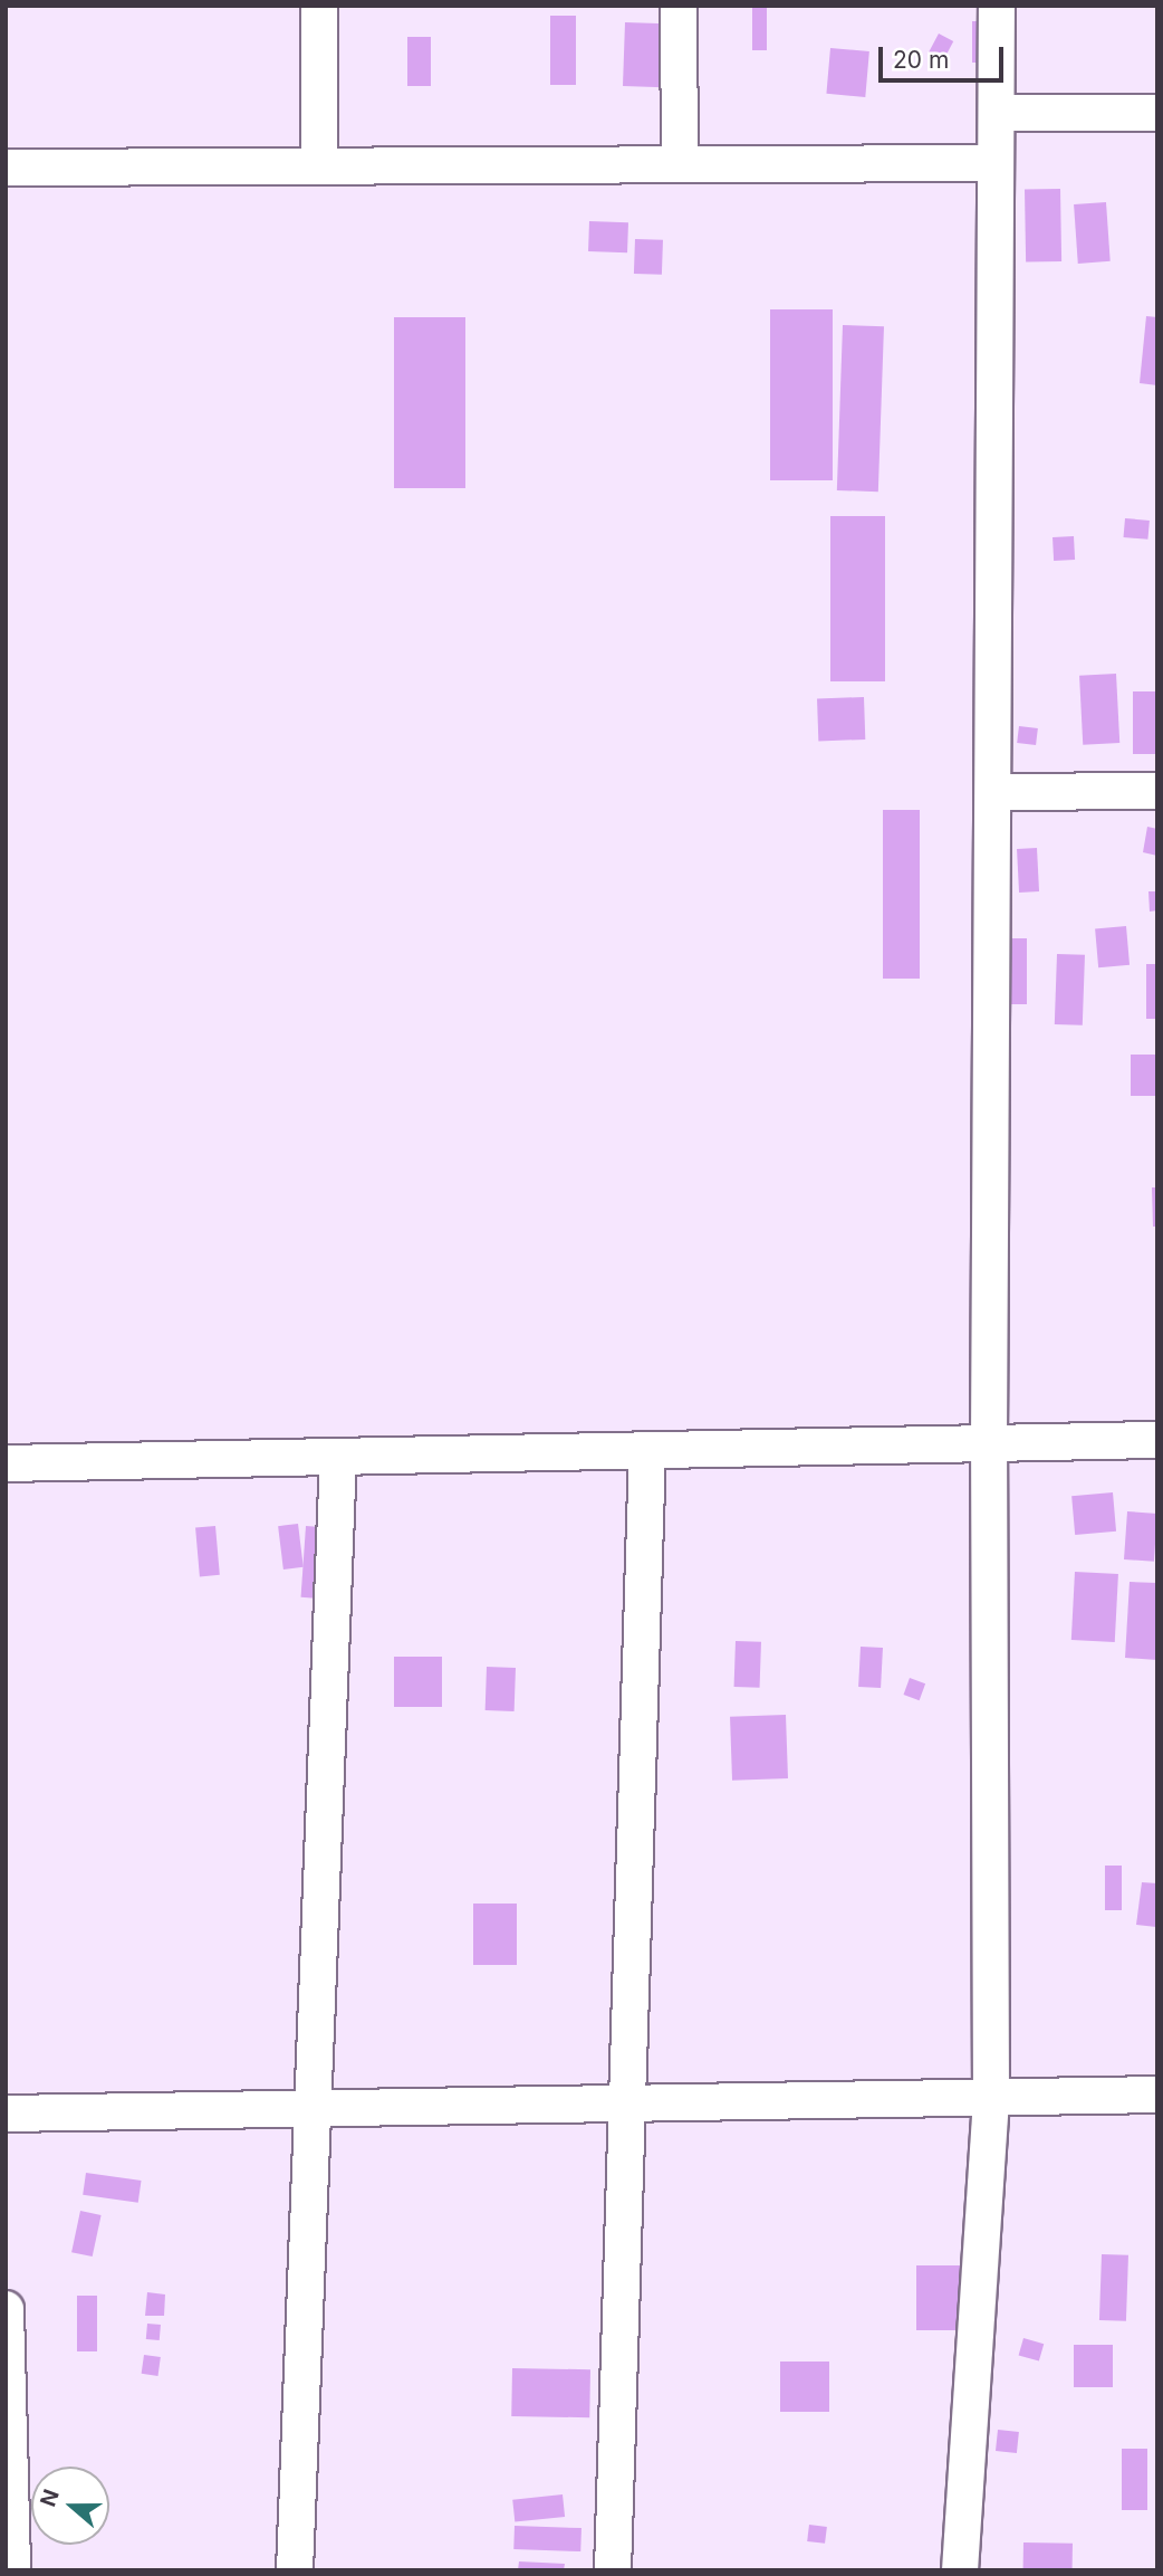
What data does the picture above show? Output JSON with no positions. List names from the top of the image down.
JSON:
{
  "scale_bar": "20 m",
  "north": "left"
}
